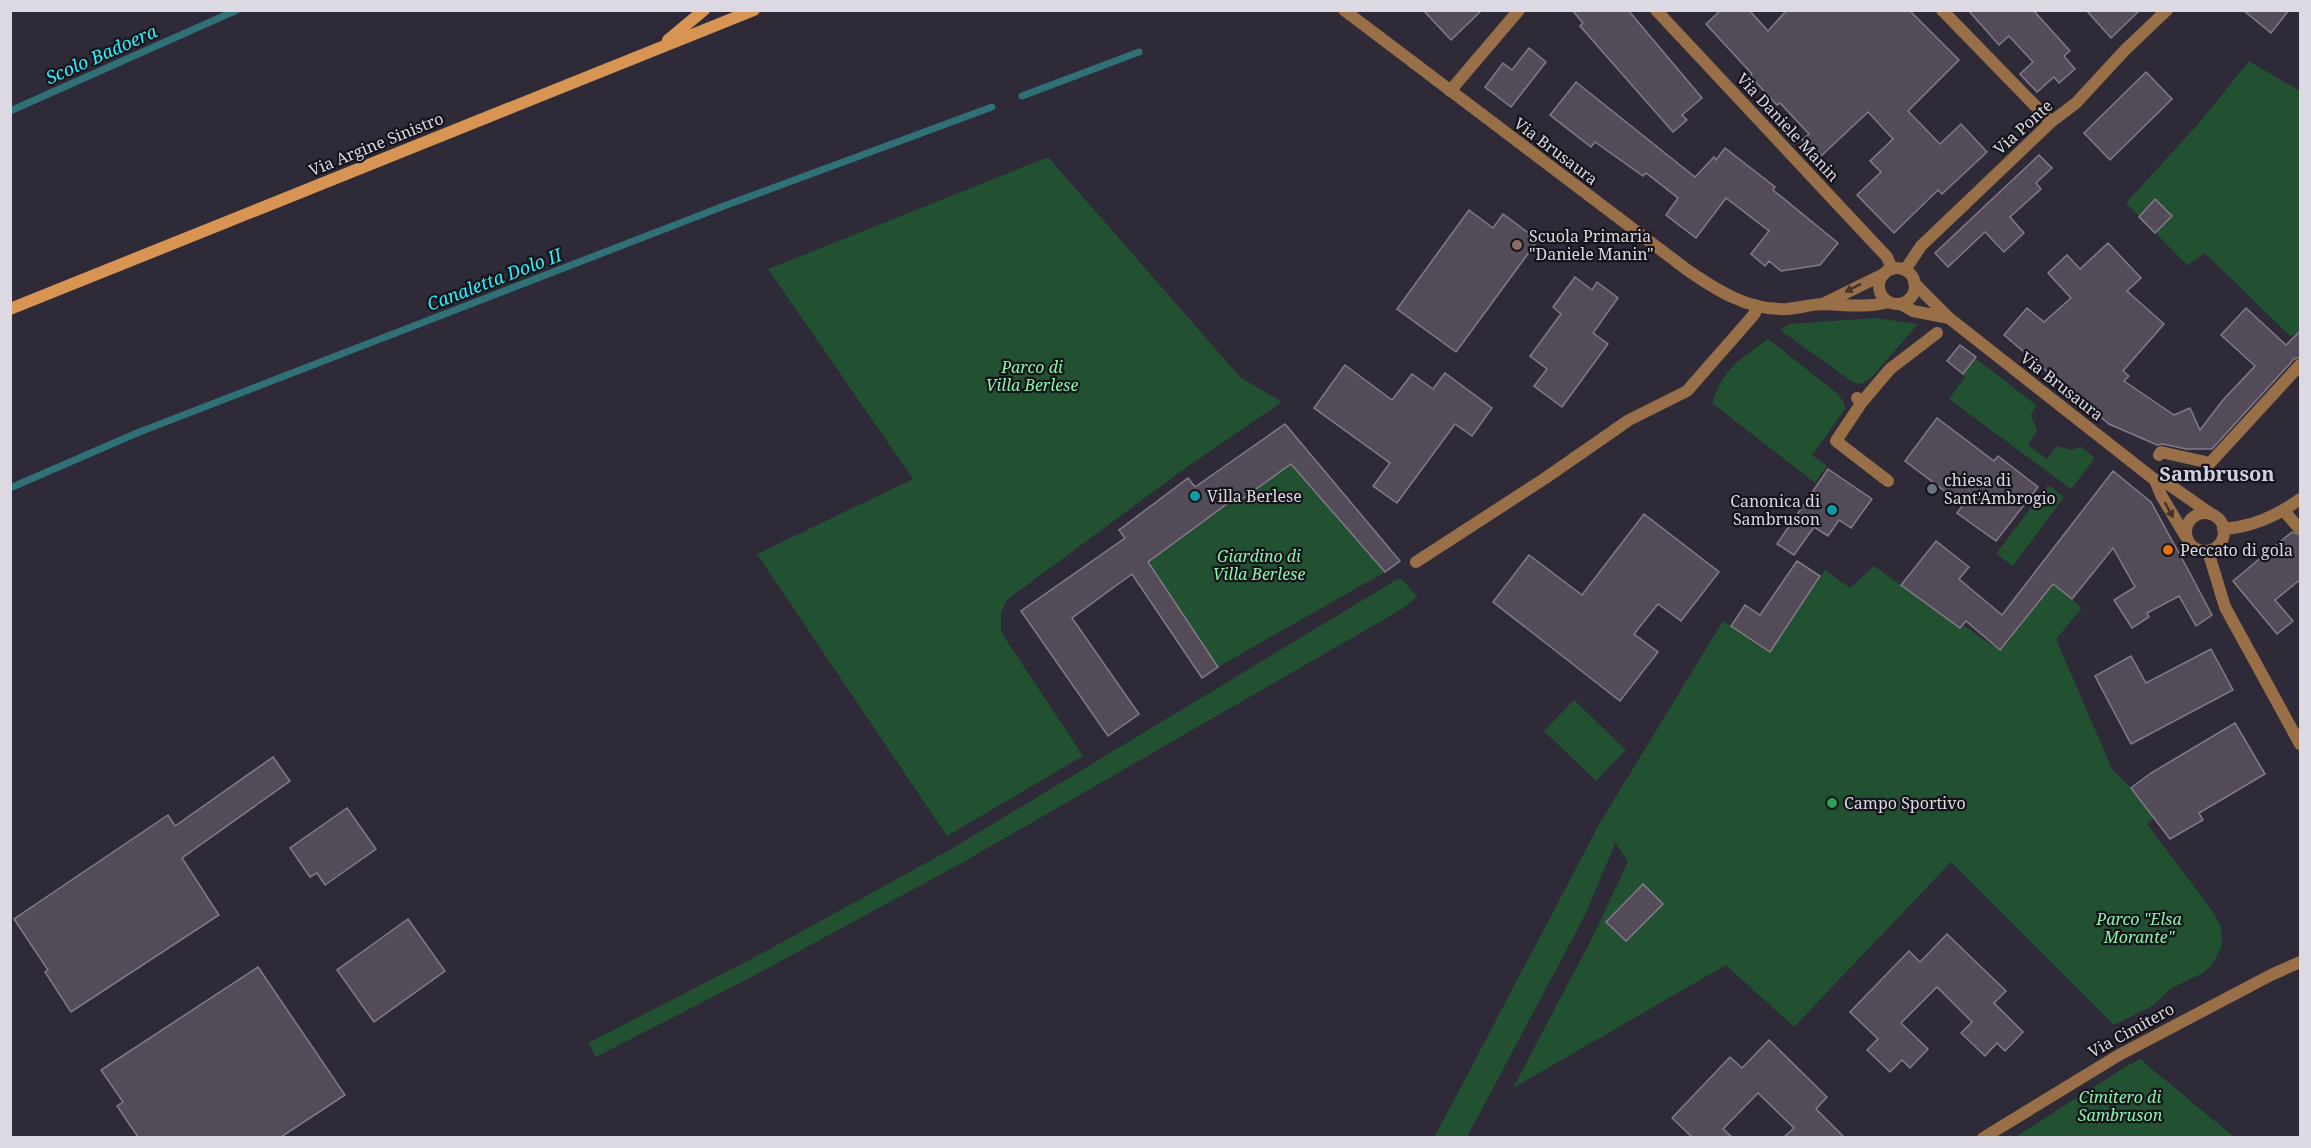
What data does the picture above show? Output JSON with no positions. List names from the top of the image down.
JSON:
{
  "streets": {
    "main road": ["Via Argine Sinistro"],
    "street": [
      "Via Daniele Manin",
      "Via Ponte",
      "Via Brusaura",
      "Via Cimitero"
    ]
  },
  "crossings": [
    ["Via Daniele Manin", "Via Ponte"],
    ["Via Daniele Manin", "Via Brusaura"],
    ["Via Ponte", "Via Brusaura"]
  ],
  "districts": ["Sambruson"],
  "water": ["Scolo Badoera", "Canaletta Dolo II"],
  "parks": [
    "Parco di Villa Berlese",
    "Giardino di Villa Berlese",
    "Parco \"Elsa Morante\"",
    "Cimitero di Sambruson"
  ],
  "places": [
    "Scuola Primaria \"Daniele Manin\"",
    "chiesa di Sant'Ambrogio",
    "Villa Berlese",
    "Canonica di Sambruson",
    "Peccato di gola",
    "Campo Sportivo"
  ]
}
